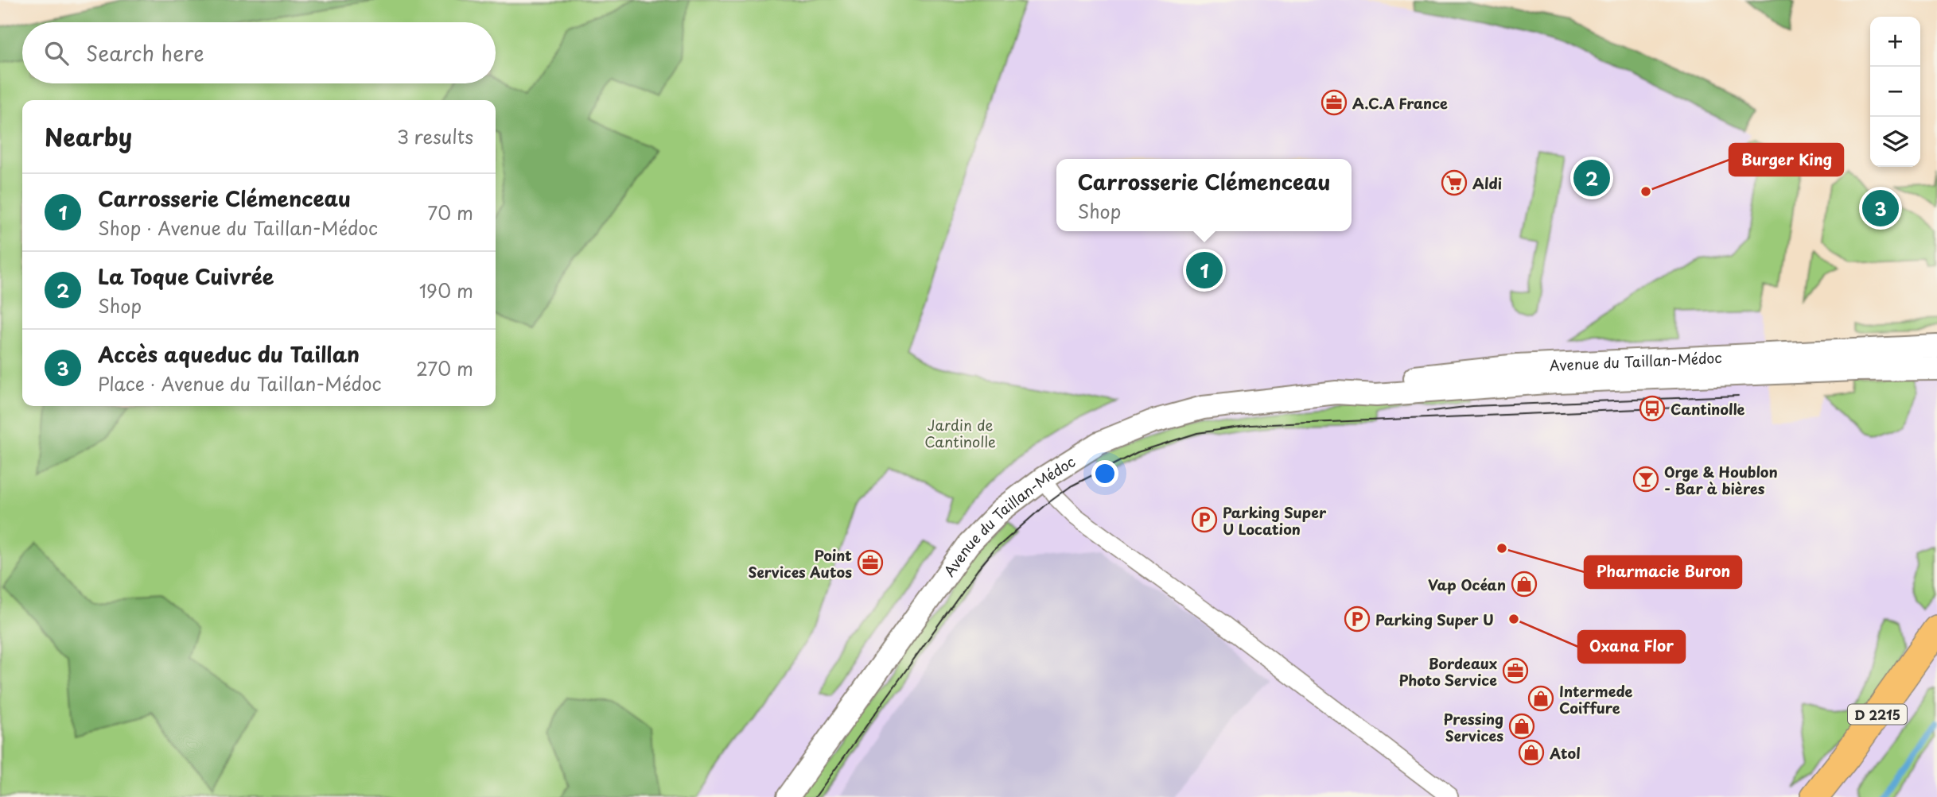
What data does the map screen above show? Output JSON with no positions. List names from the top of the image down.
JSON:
{
  "streets": {
    "main road": ["D 2215"],
    "street": ["Avenue du Taillan-Médoc"]
  },
  "parks": ["Jardin de Cantinolle"],
  "places": {
    "office": ["A.C.A France", "Point Services Autos", "Bordeaux Photo Service"],
    "supermarket": ["Aldi"],
    "other": ["Burger King", "Pharmacie Buron", "Oxana Flor"],
    "bus stop": ["Cantinolle"],
    "bar": ["Orge & Houblon - Bar à bières"],
    "parking": ["Parking Super U Location", "Parking Super U"],
    "shop": [
      "Vap Océan",
      "Intermede Coiffure",
      "Pressing Services",
      "Atol"
    ]
  },
  "page": {
    "map_buttons": ["+", "−"],
    "search": "Search here",
    "heading": ["Nearby", "3 results"],
    "pins": ["2", "3", "1"],
    "popup": ["Carrosserie Clémenceau", "Shop"],
    "list": [
      {
        "mark": "1",
        "name": "Carrosserie Clémenceau",
        "note": "Shop · Avenue du Taillan-Médoc",
        "value": "70 m"
      },
      {
        "mark": "2",
        "name": "La Toque Cuivrée",
        "note": "Shop",
        "value": "190 m"
      },
      {
        "mark": "3",
        "name": "Accès aqueduc du Taillan",
        "note": "Place · Avenue du Taillan-Médoc",
        "value": "270 m"
      }
    ]
  }
}
